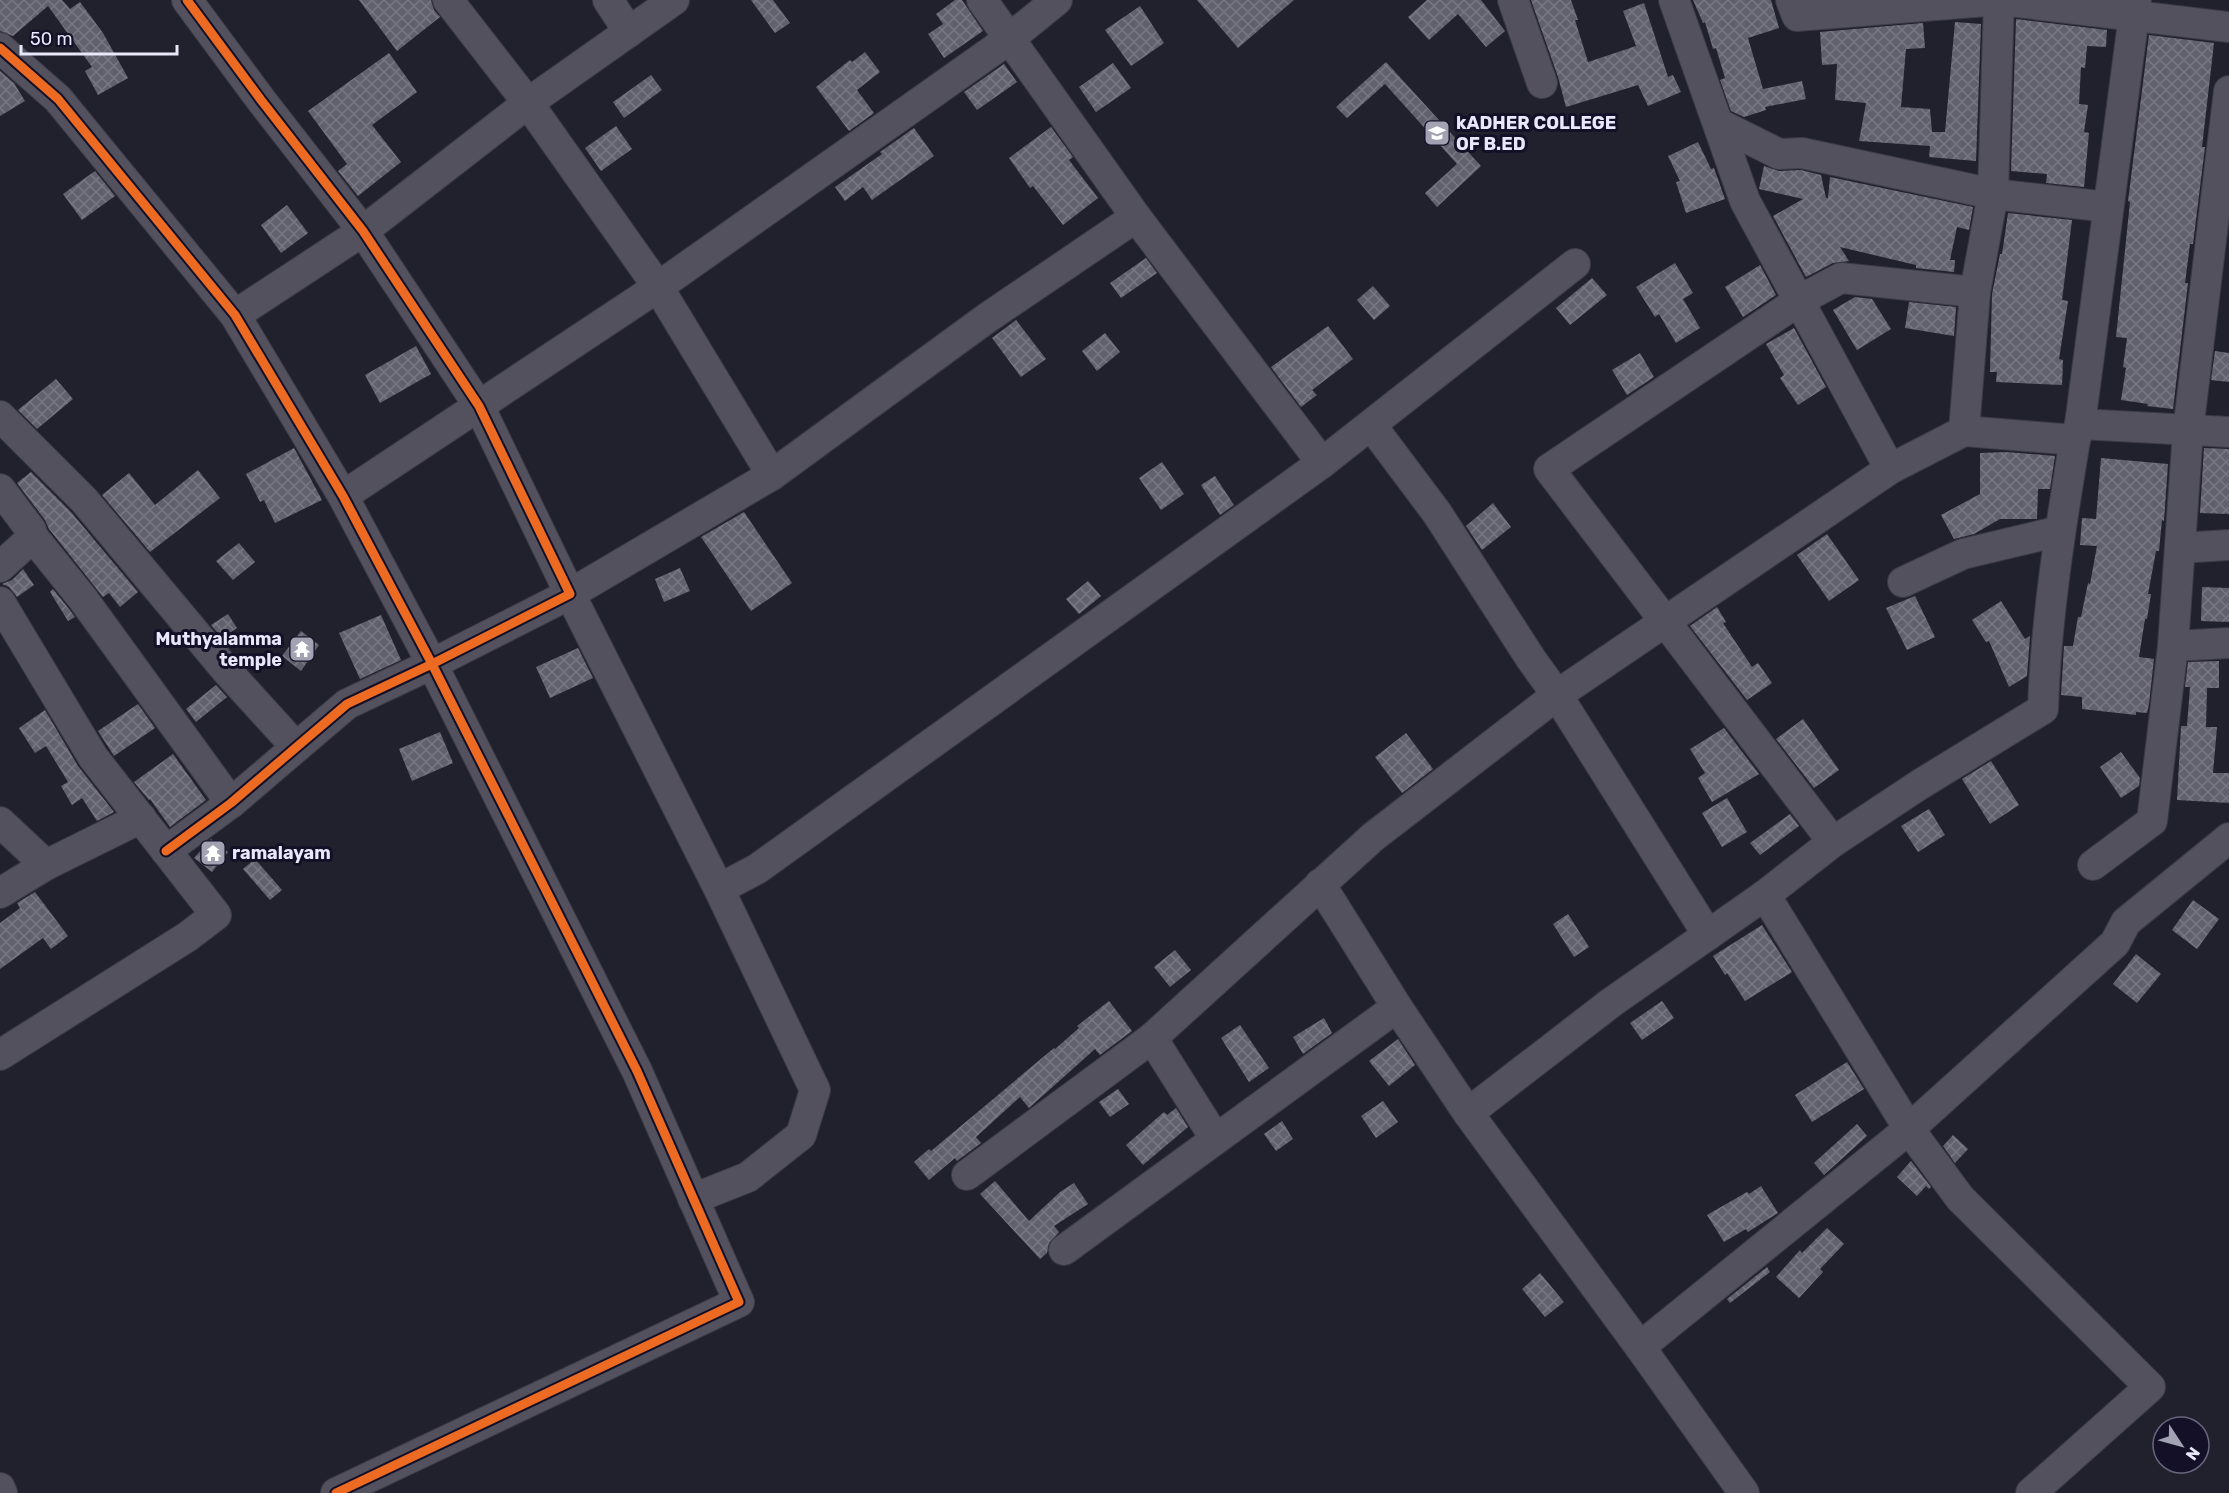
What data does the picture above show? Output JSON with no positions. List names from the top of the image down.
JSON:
{
  "places": {
    "school or university": ["kADHER COLLEGE OF B.ED"],
    "temple": ["Muthyalamma temple", "ramalayam"]
  },
  "scale_bar": "50 m",
  "north": "bottom right"
}
